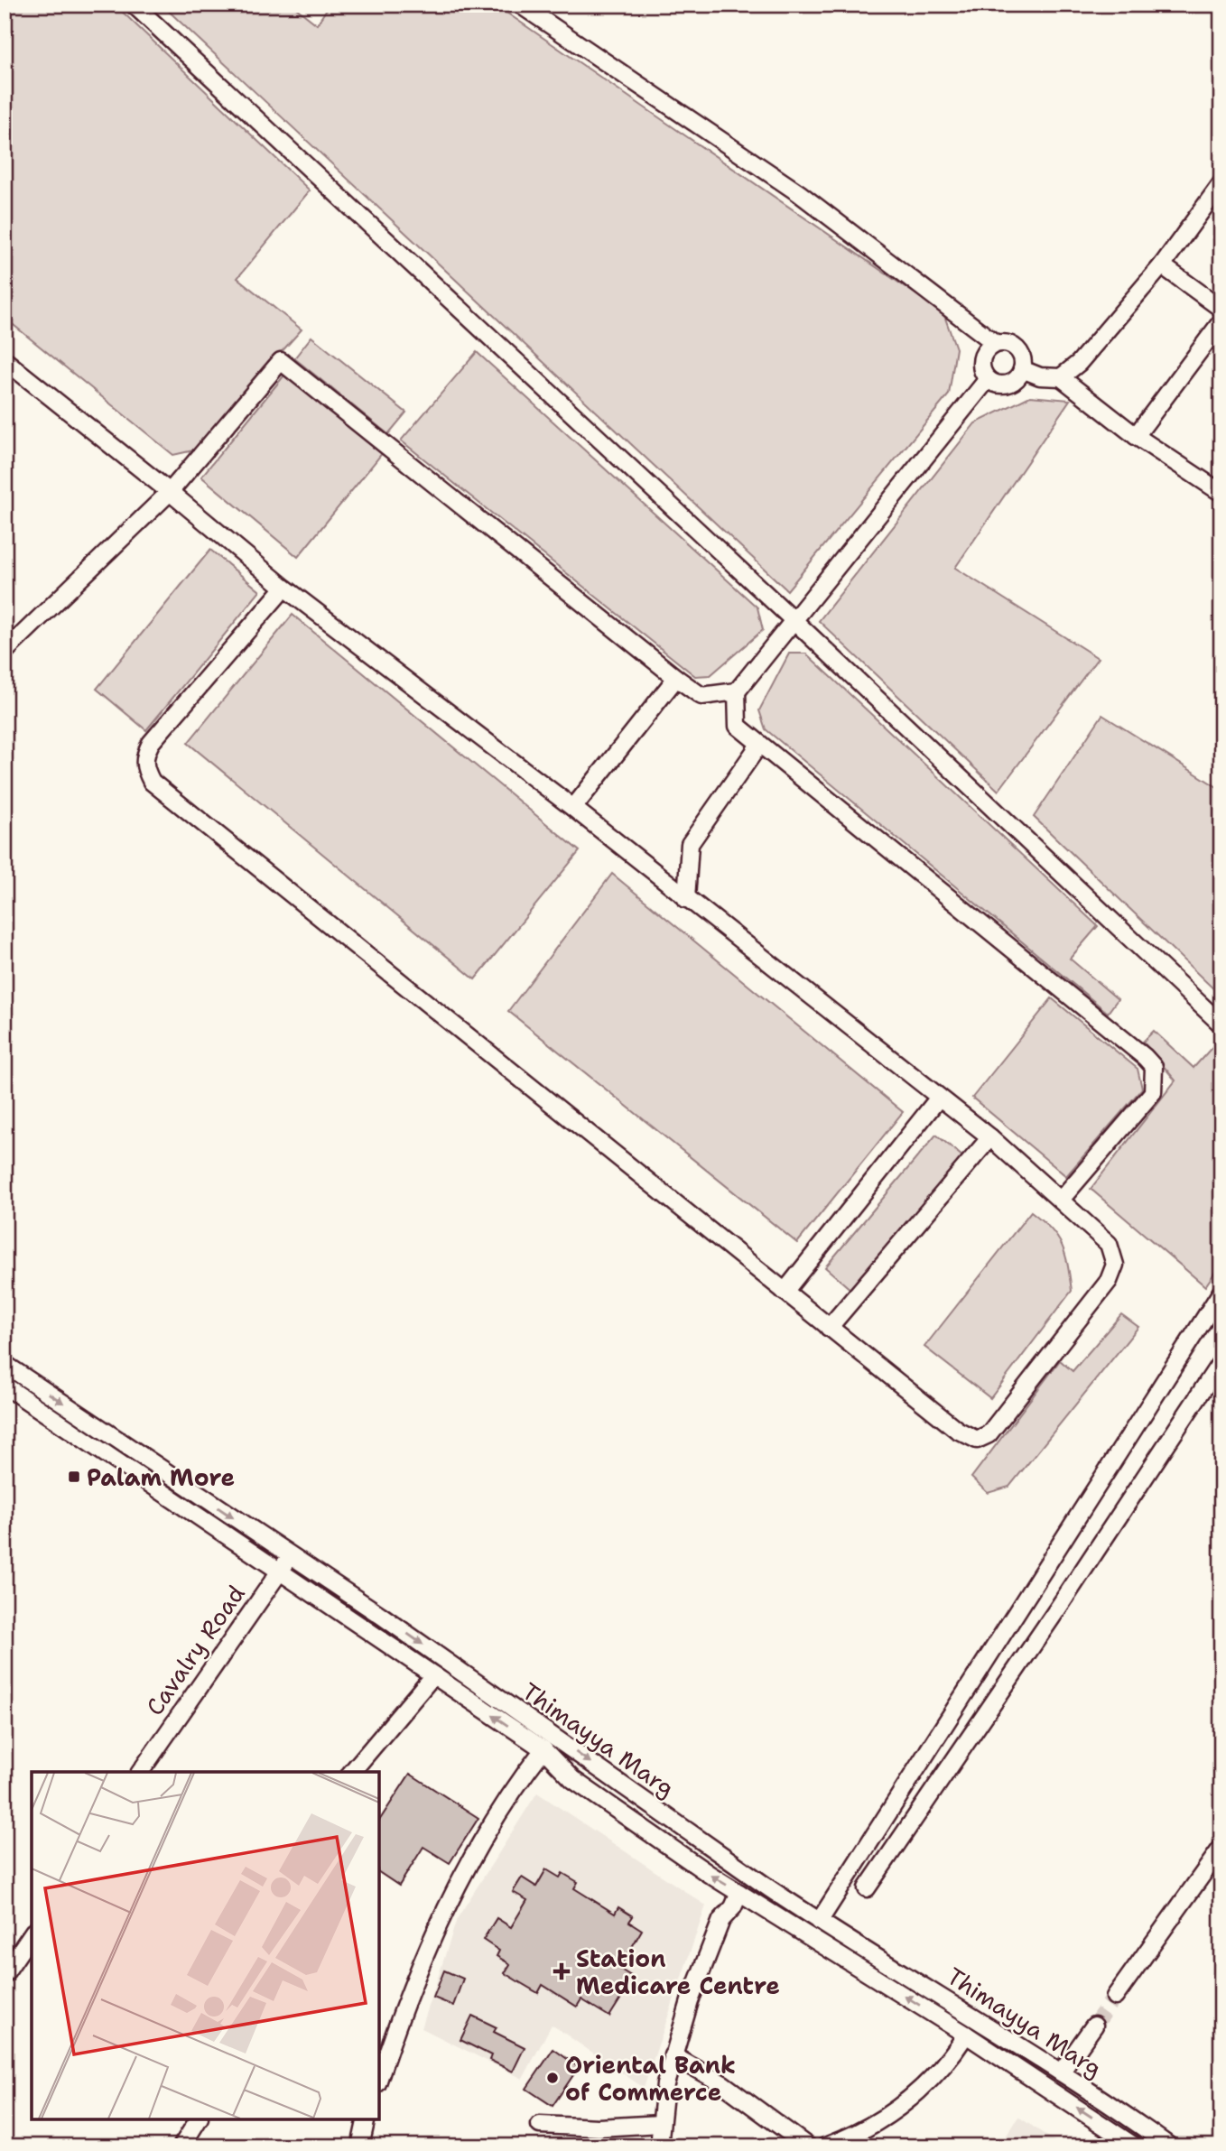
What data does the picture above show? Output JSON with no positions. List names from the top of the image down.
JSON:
{
  "streets": {
    "street": ["Cavalry Road", "Thimayya Marg"]
  },
  "crossings": [
    ["Cavalry Road", "Thimayya Marg"]
  ],
  "places": {
    "transit": ["Palam More"],
    "health": ["Station Medicare Centre"],
    "other": ["Oriental Bank of Commerce"]
  }
}
